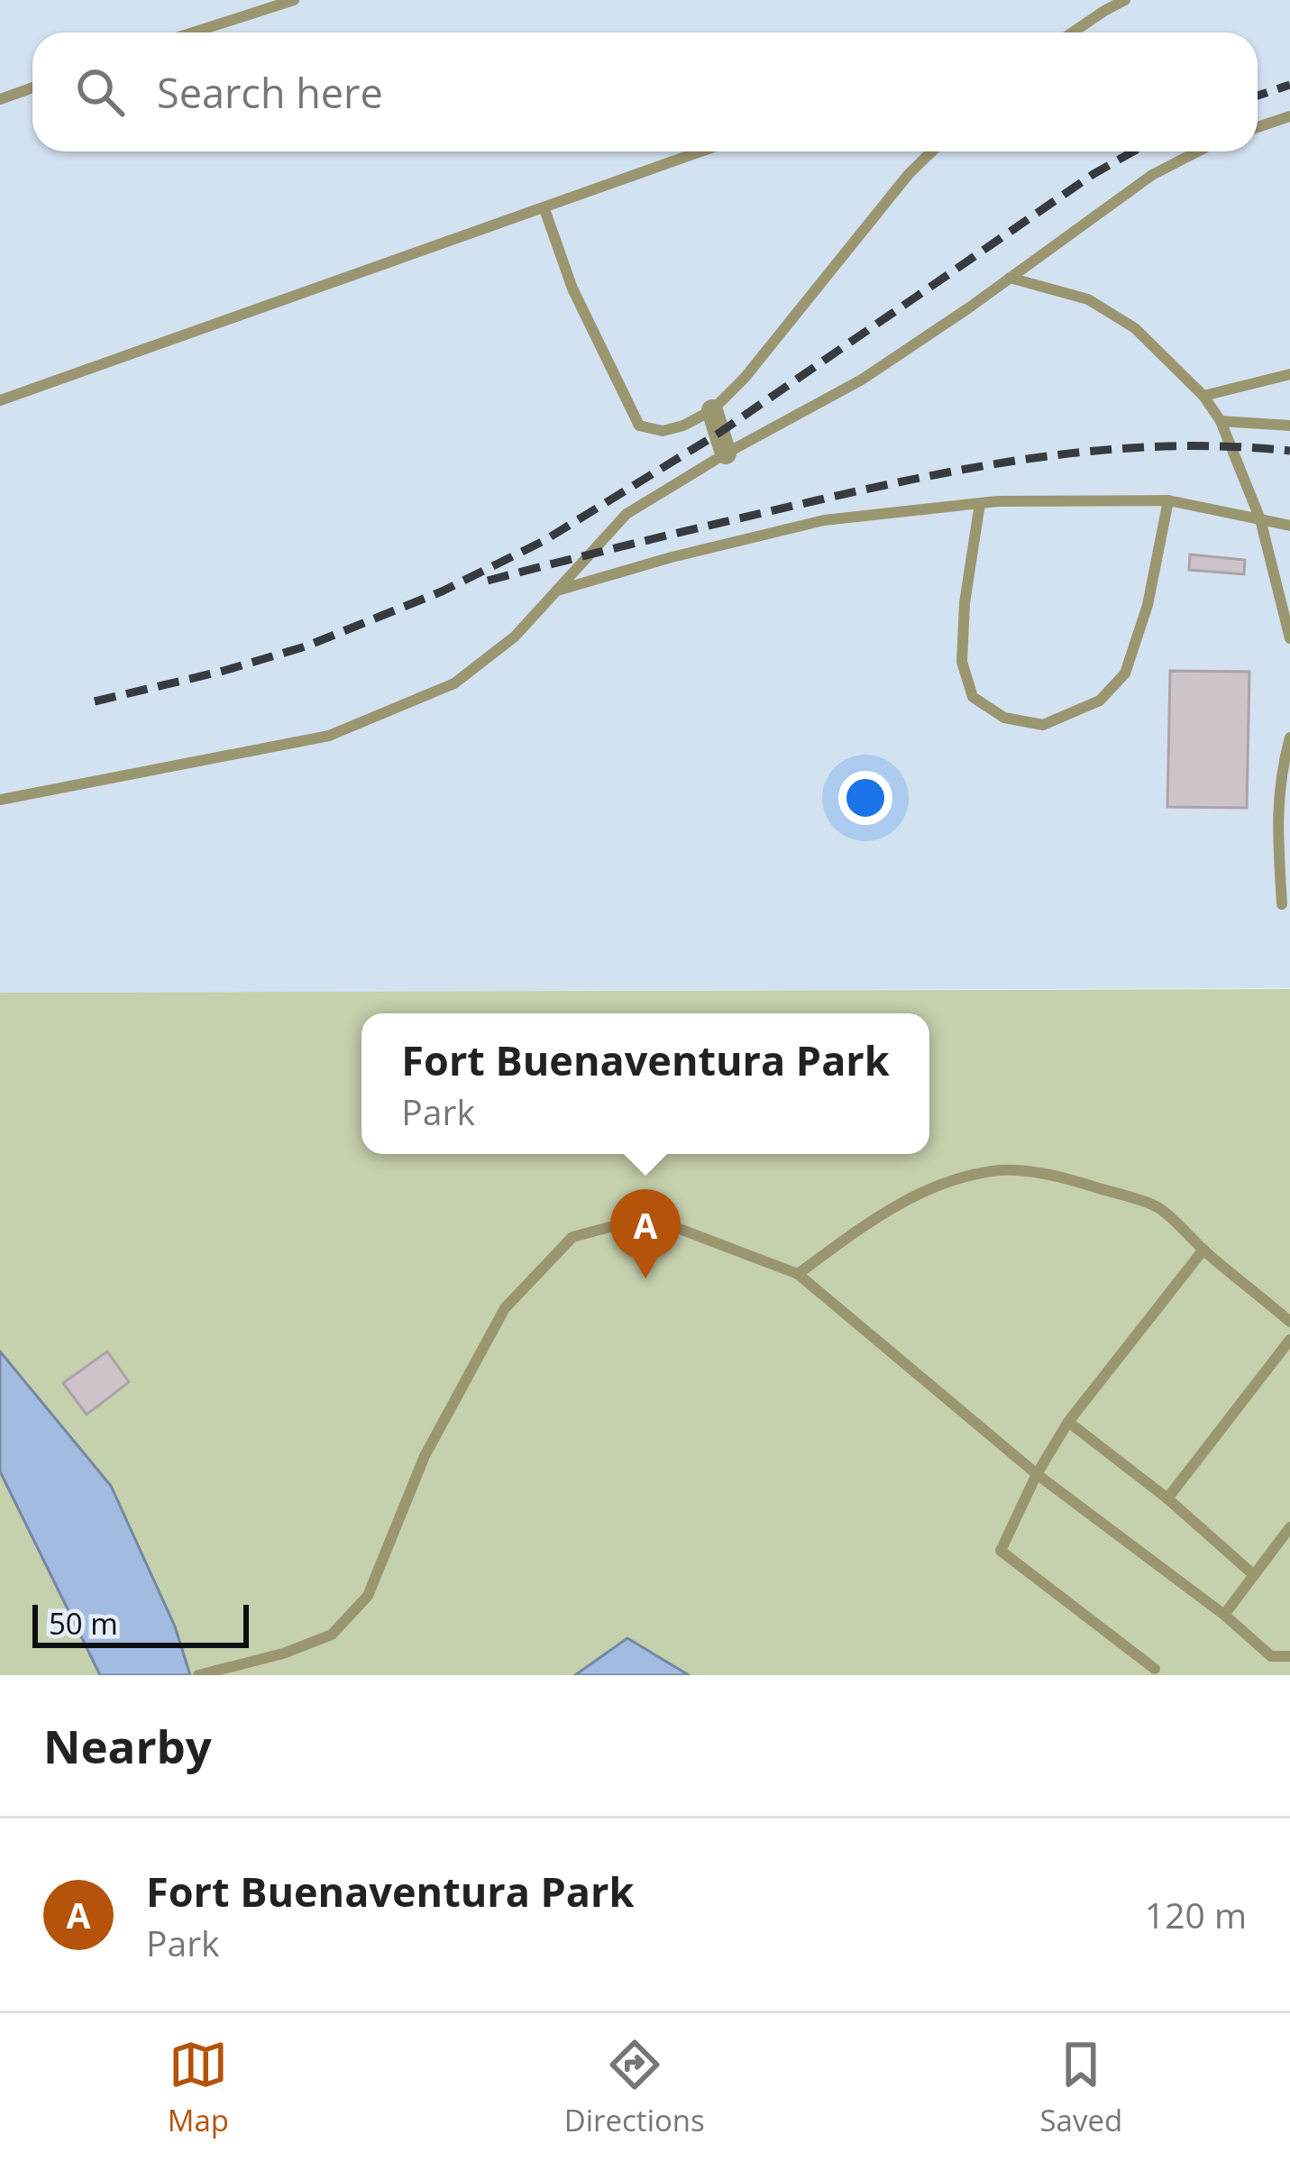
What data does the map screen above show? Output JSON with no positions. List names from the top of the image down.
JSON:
{
  "scale_bar": "50 m",
  "page": {
    "search": "Search here",
    "popup": ["Fort Buenaventura Park", "Park"],
    "pins": "A",
    "scale": "50 m",
    "heading": "Nearby",
    "list": [
      {
        "mark": "A",
        "name": "Fort Buenaventura Park",
        "note": "Park",
        "value": "120 m"
      }
    ],
    "nav": ["Map", "Directions", "Saved"]
  }
}
